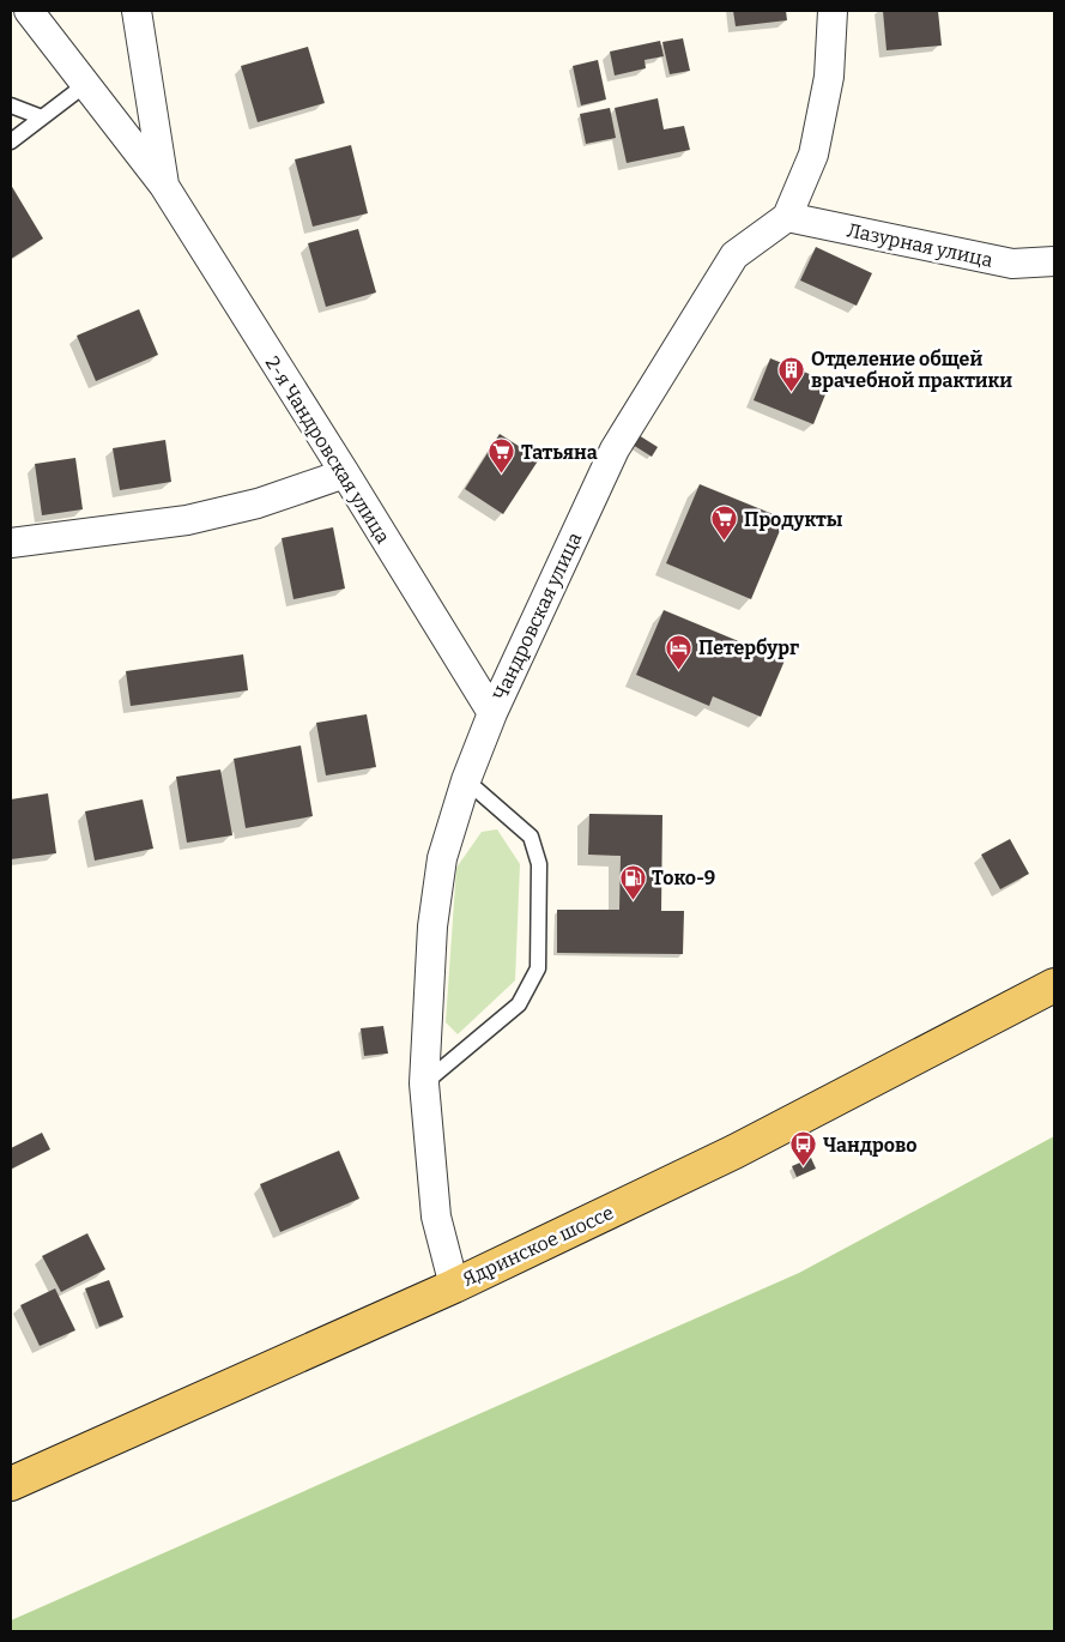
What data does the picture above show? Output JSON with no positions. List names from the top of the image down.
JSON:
{
  "streets": {
    "main road": ["Ядринское шоссе"],
    "street": ["Лазурная улица", "2-я Чандровская улица", "Чандровская улица"]
  },
  "crossings": [
    ["Лазурная улица", "Чандровская улица"],
    ["2-я Чандровская улица", "Чандровская улица"],
    ["Чандровская улица", "Ядринское шоссе"]
  ],
  "places": {
    "building": ["Отделение общей врачебной практики"],
    "supermarket": ["Татьяна", "Продукты"],
    "hotel": ["Петербург"],
    "fuel station": ["Токо-9"],
    "bus stop": ["Чандрово"]
  }
}
